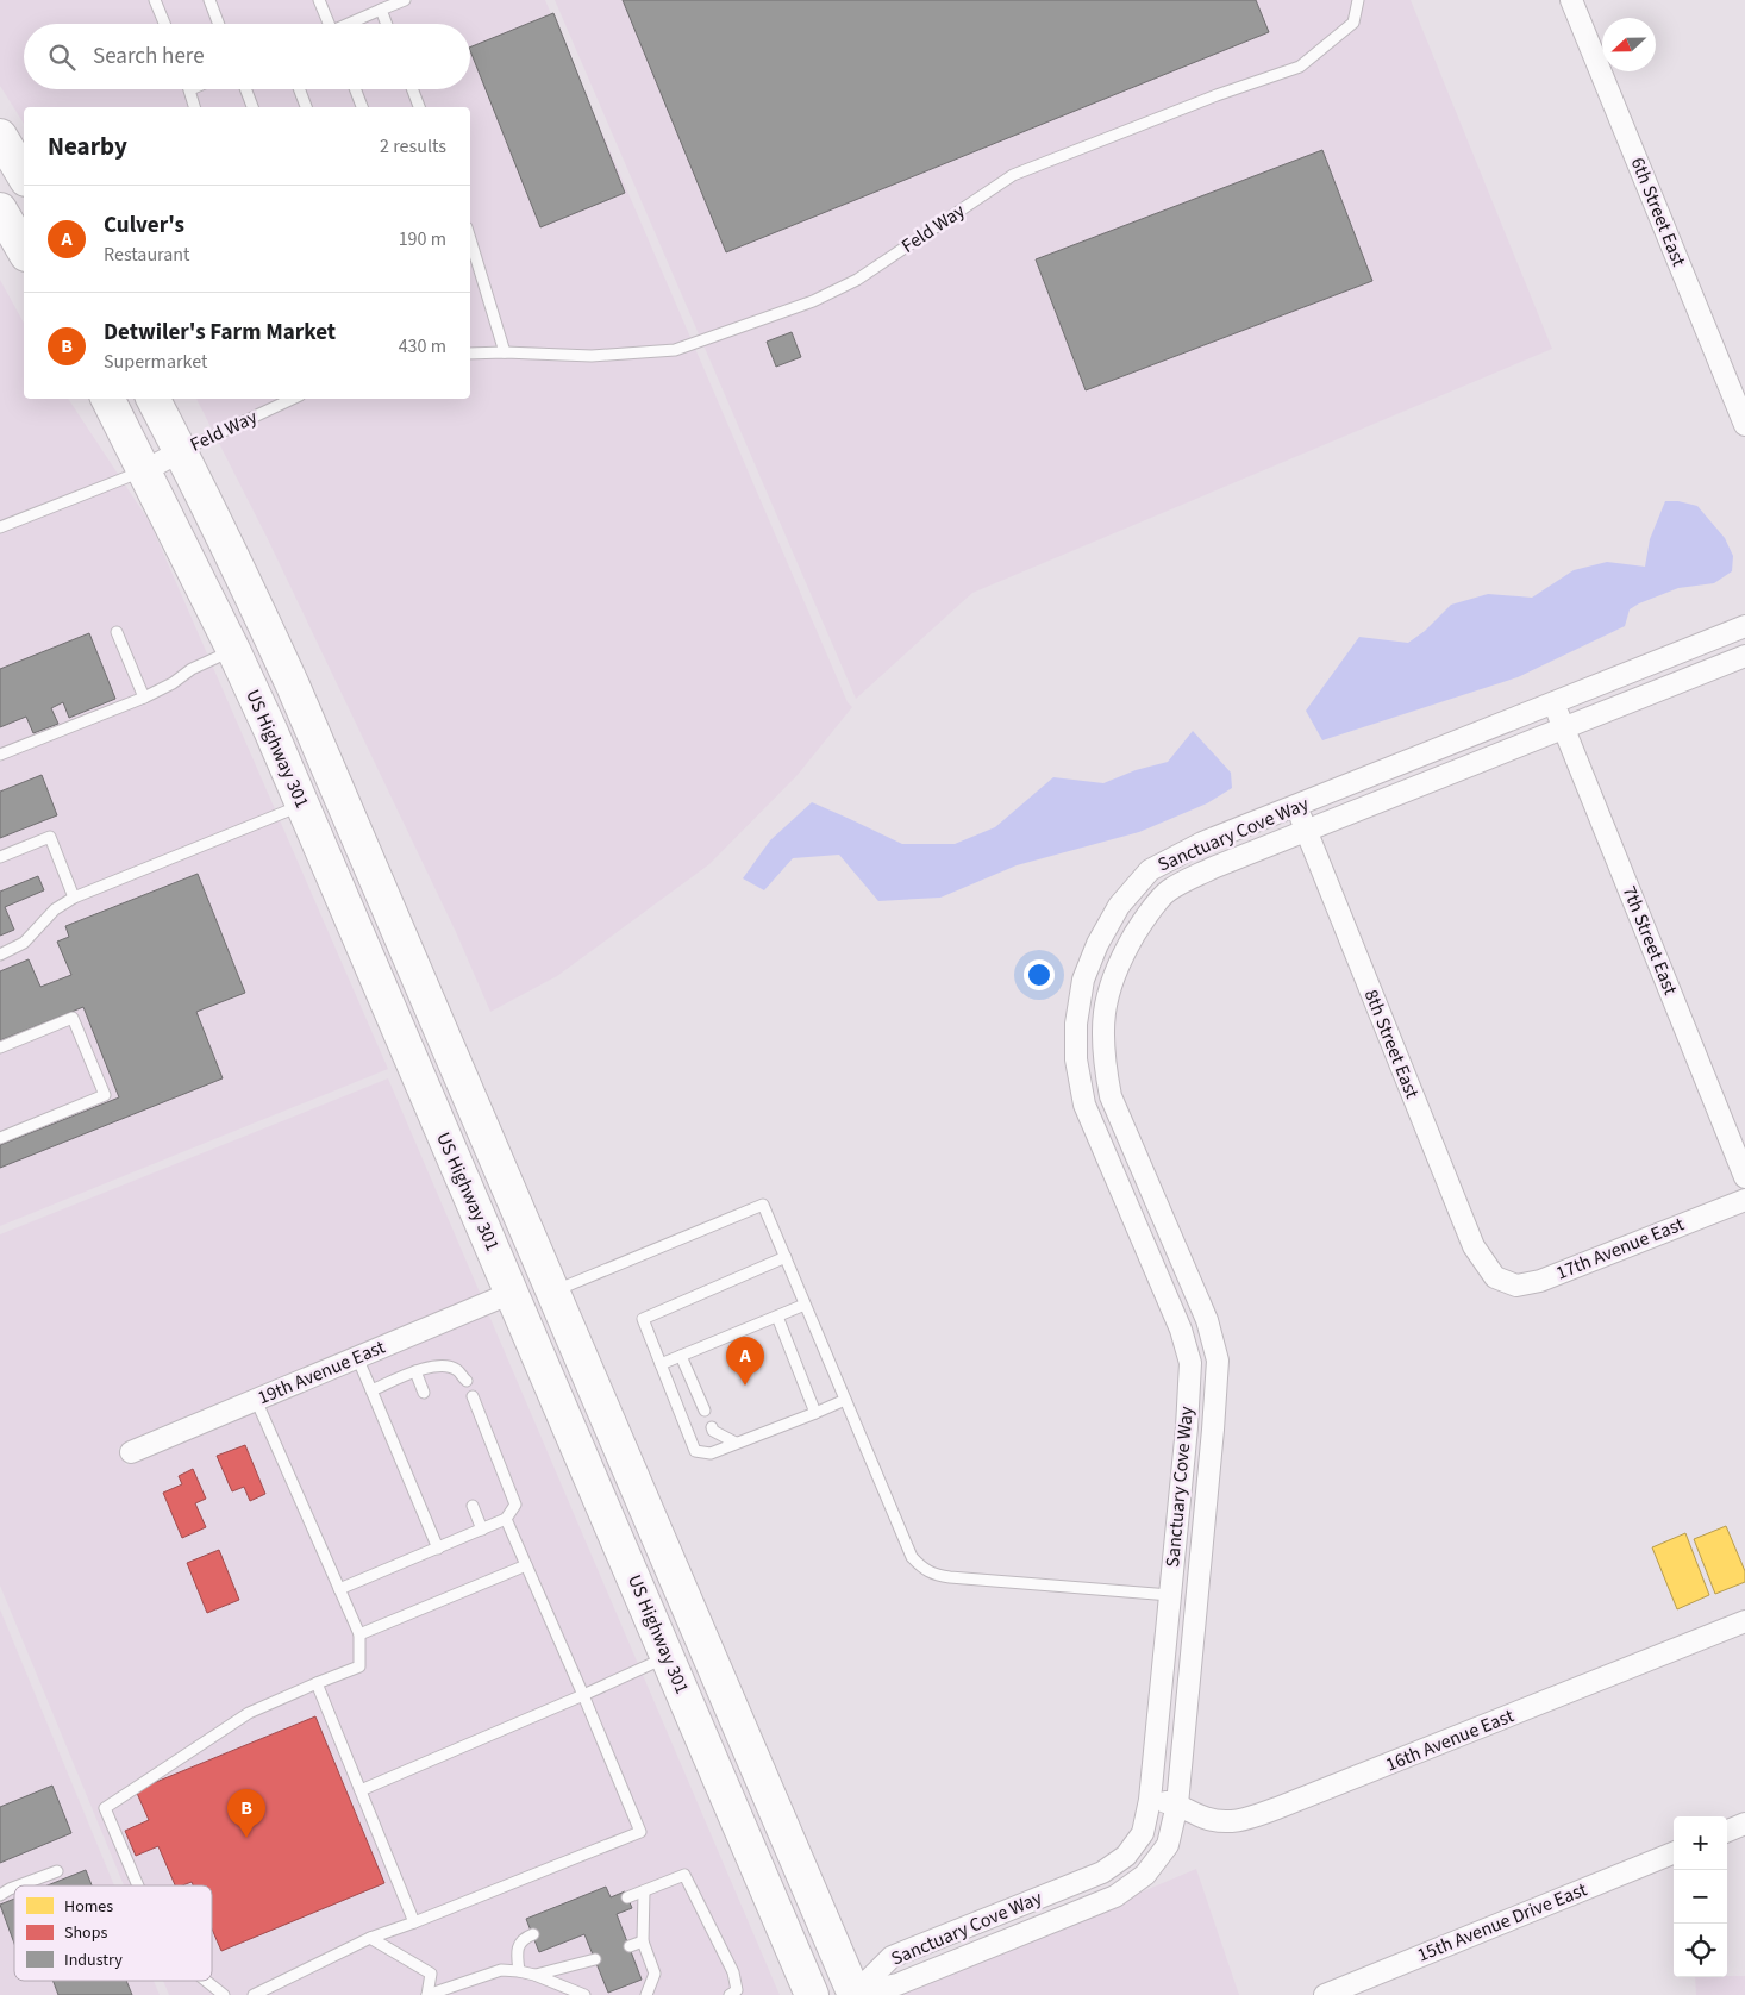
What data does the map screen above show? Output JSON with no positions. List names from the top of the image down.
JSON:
{
  "streets": {
    "main road": ["US Highway 301"],
    "street": [
      "6th Street East",
      "Sanctuary Cove Way",
      "7th Street East",
      "8th Street East",
      "17th Avenue East",
      "19th Avenue East",
      "16th Avenue East",
      "15th Avenue Drive East"
    ],
    "lane": ["Feld Way"]
  },
  "crossings": [
    ["US Highway 301", "19th Avenue East"],
    ["Sanctuary Cove Way", "7th Street East"],
    ["Sanctuary Cove Way", "8th Street East"],
    ["Sanctuary Cove Way", "16th Avenue East"],
    ["8th Street East", "17th Avenue East"]
  ],
  "legend": ["Homes", "Shops", "Industry"],
  "north": "left",
  "page": {
    "search": "Search here",
    "heading": ["Nearby", "2 results"],
    "list": [
      {
        "mark": "A",
        "name": "Culver's",
        "note": "Restaurant",
        "value": "190 m"
      },
      {
        "mark": "B",
        "name": "Detwiler's Farm Market",
        "note": "Supermarket",
        "value": "430 m"
      }
    ],
    "pins": ["A", "B"],
    "map_buttons": ["+", "−"]
  }
}
